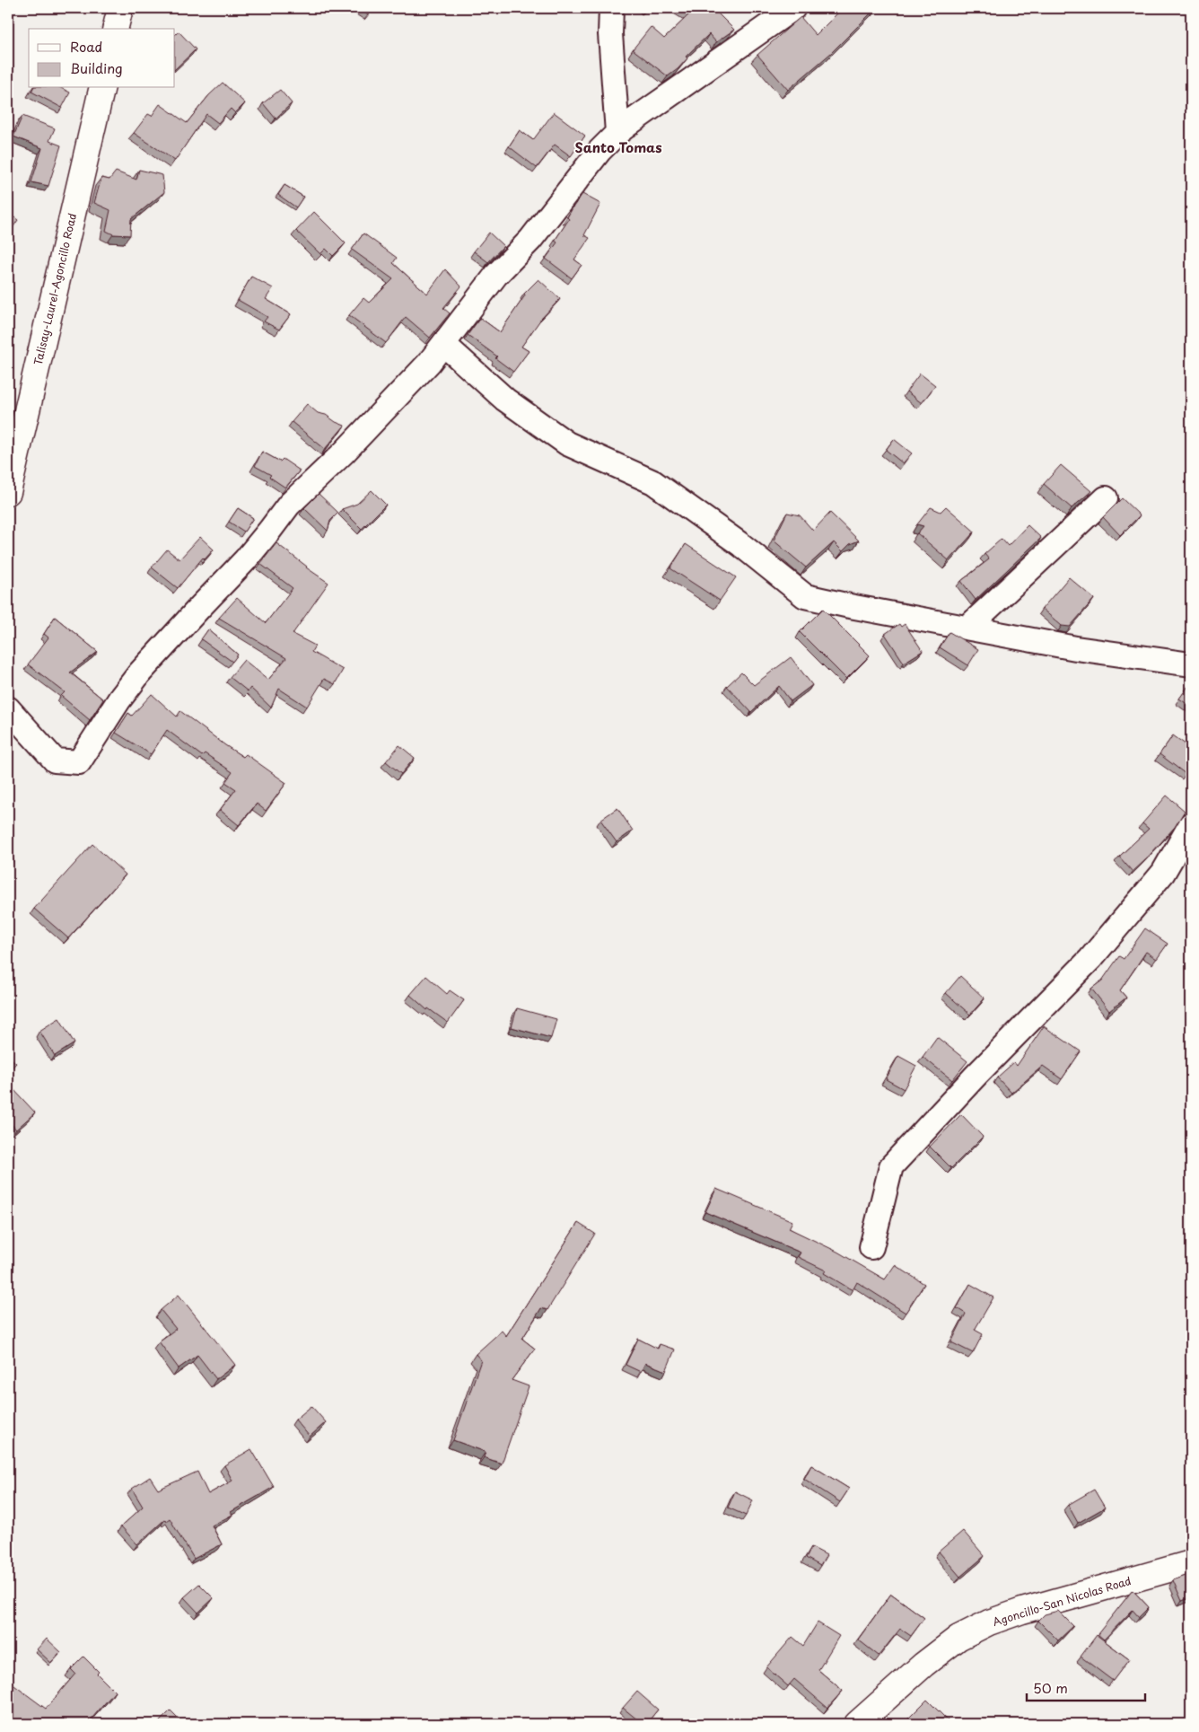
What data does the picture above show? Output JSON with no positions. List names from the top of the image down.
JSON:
{
  "streets": {
    "main road": ["Talisay-Laurel-Agoncillo Road", "Agoncillo-San Nicolas Road"]
  },
  "districts": ["Santo Tomas"],
  "legend": ["Road", "Building"],
  "scale_bar": "50 m"
}
